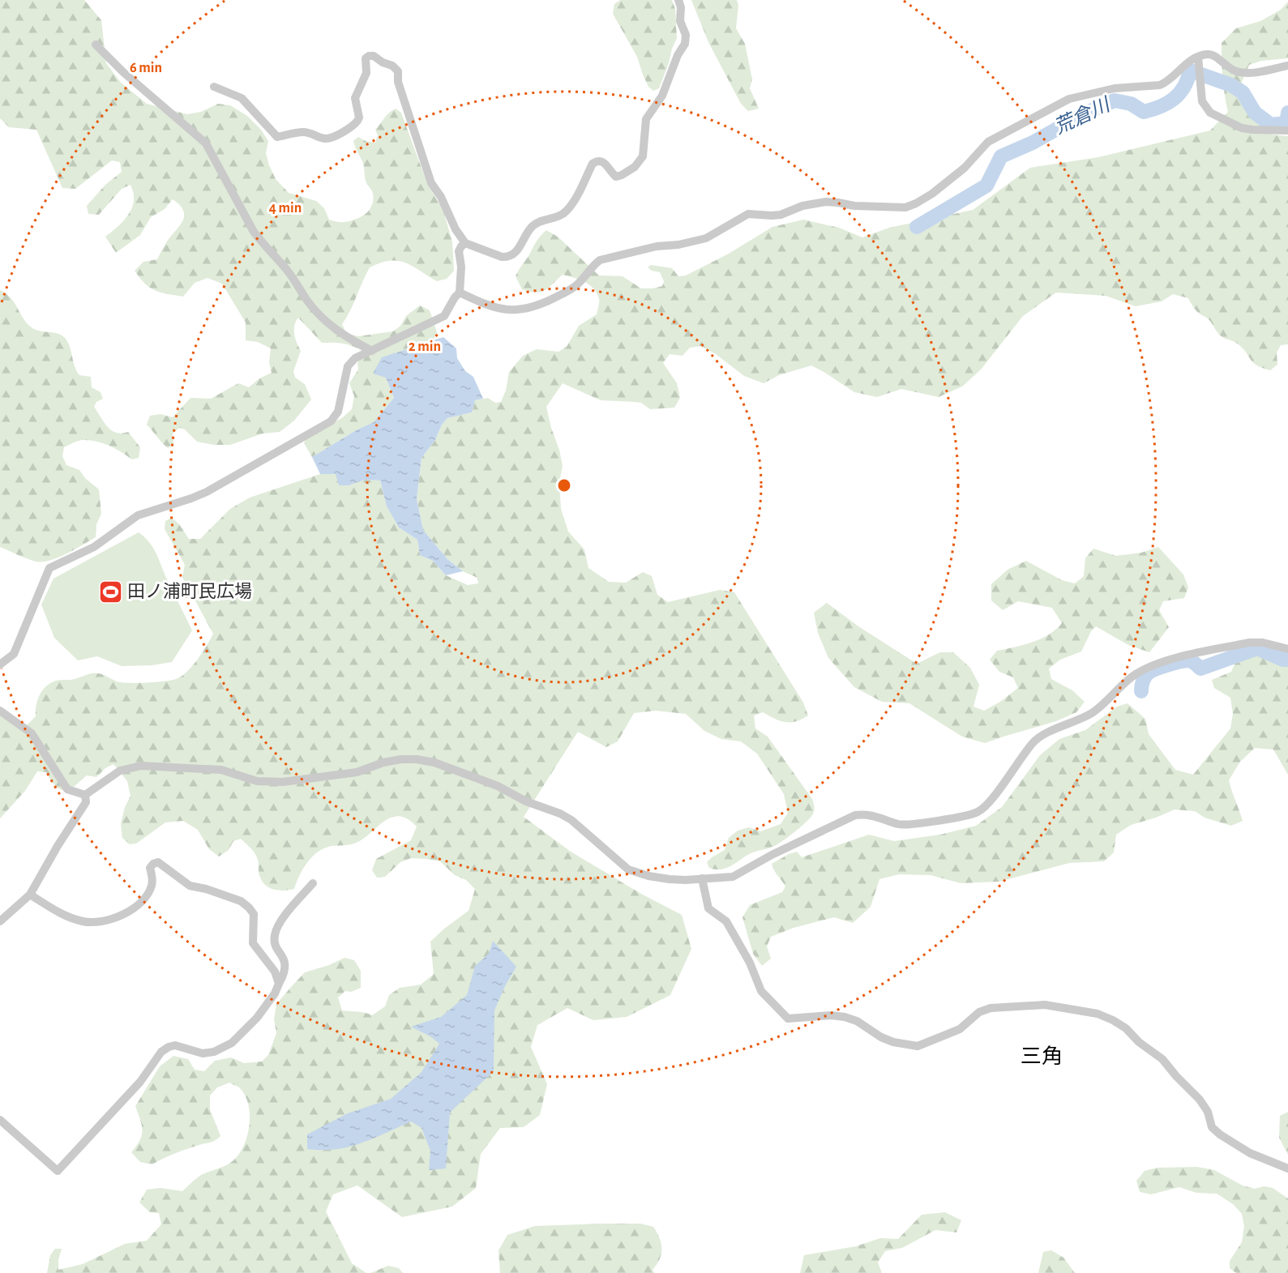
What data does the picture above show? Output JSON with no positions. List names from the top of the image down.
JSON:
{
  "districts": ["三角"],
  "water": ["荒倉川"],
  "places": {
    "sports": ["田ノ浦町民広場"]
  },
  "rings": ["6 min", "4 min", "2 min"]
}
